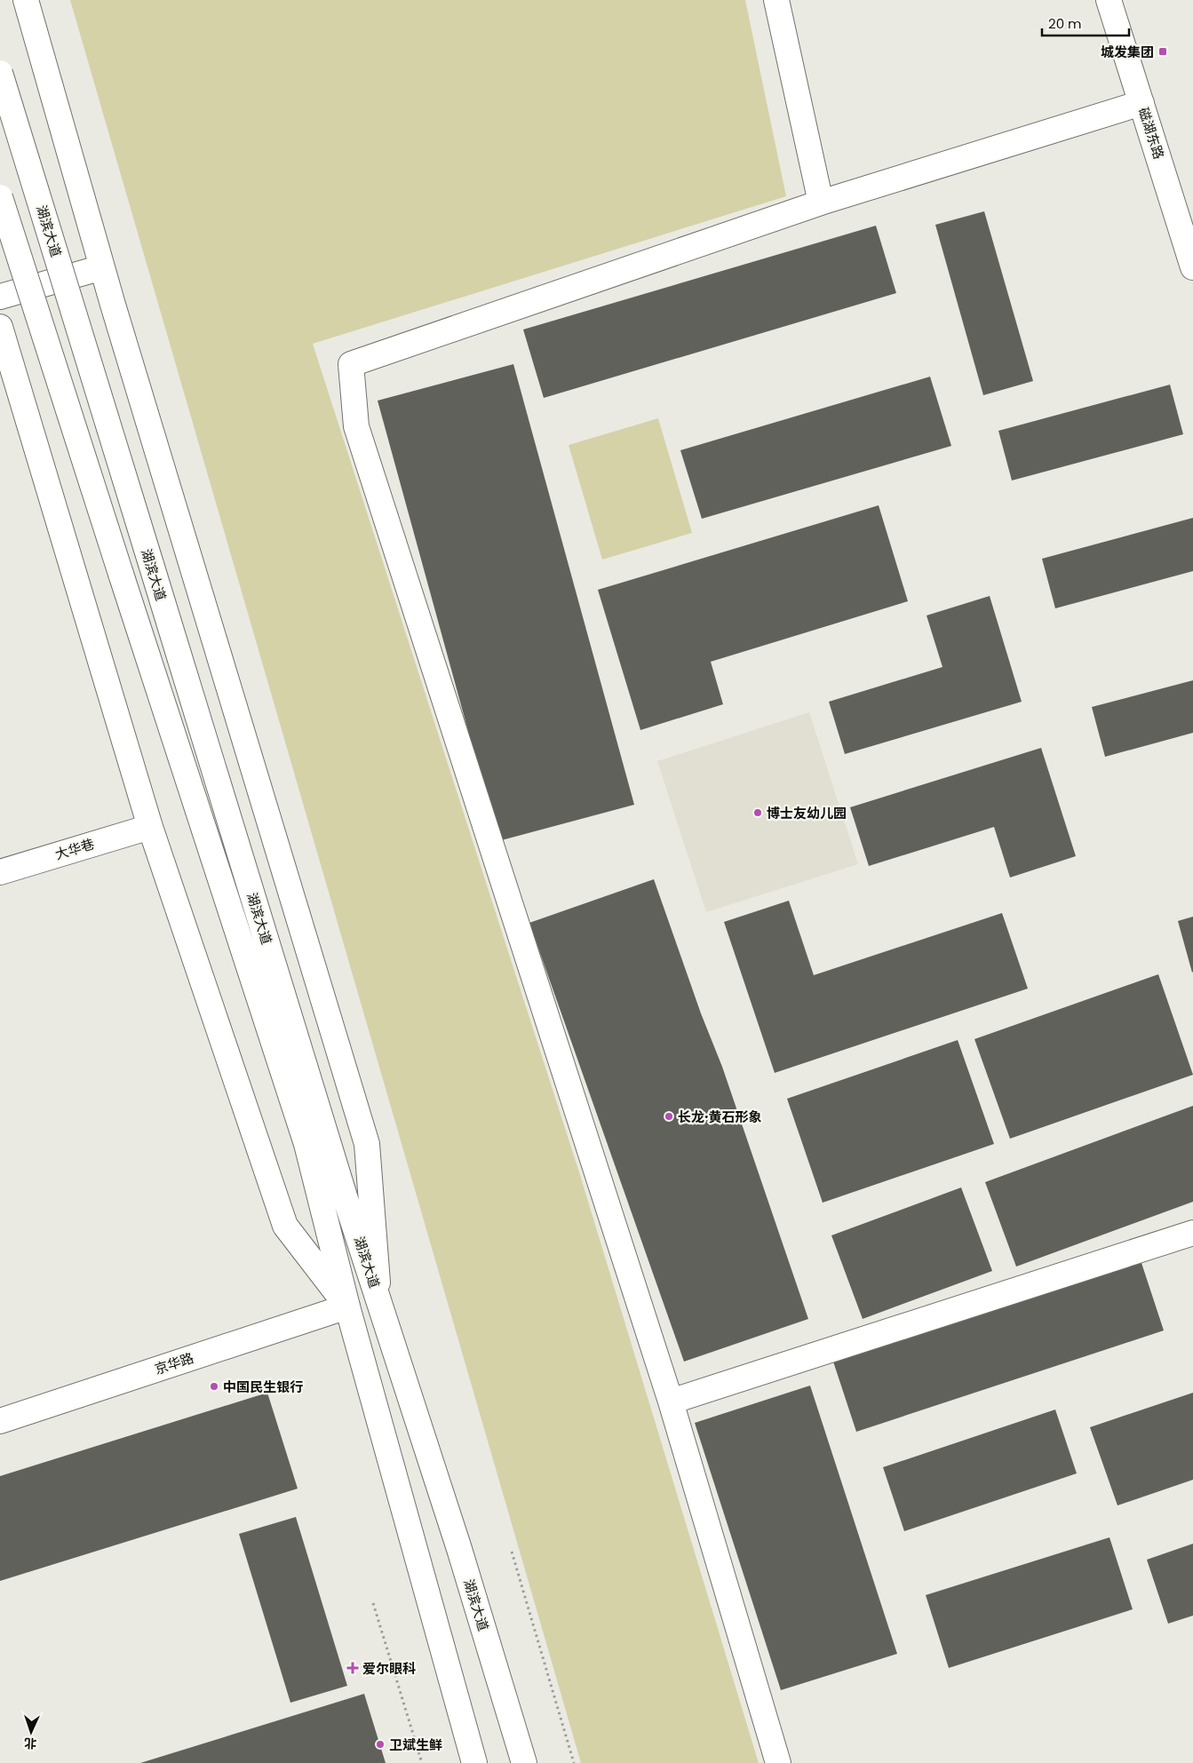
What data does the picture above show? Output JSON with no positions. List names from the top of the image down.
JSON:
{
  "streets": {
    "street": [
      "磁湖东路",
      "湖滨大道",
      "大华巷",
      "京华路"
    ]
  },
  "crossings": [
    ["湖滨大道", "京华路"]
  ],
  "places": {
    "transit": ["城发集团"],
    "other": [
      "博士友幼儿园",
      "长龙·黄石形象",
      "中国民生银行",
      "卫斌生鲜"
    ],
    "health": ["爱尔眼科"]
  },
  "scale_bar": "20 m",
  "north": "bottom"
}
